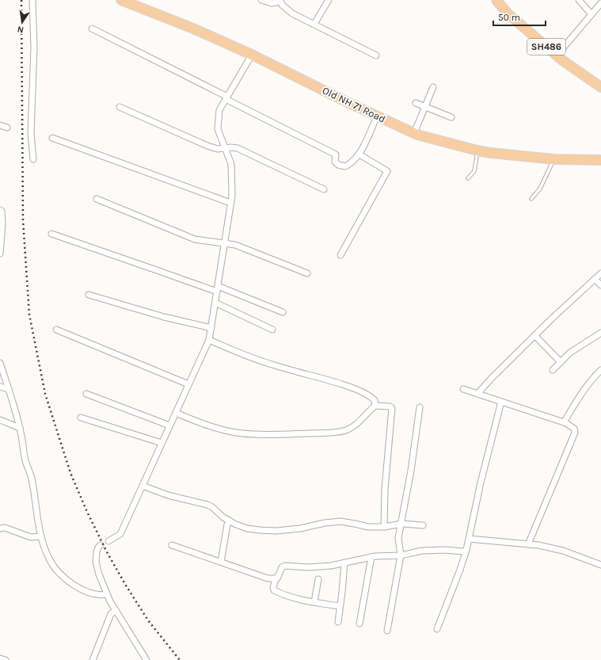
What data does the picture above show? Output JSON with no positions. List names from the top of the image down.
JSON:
{
  "streets": {
    "main road": ["SH486", "Old NH 71 Road"]
  },
  "scale_bar": "50 m",
  "north": "bottom"
}
